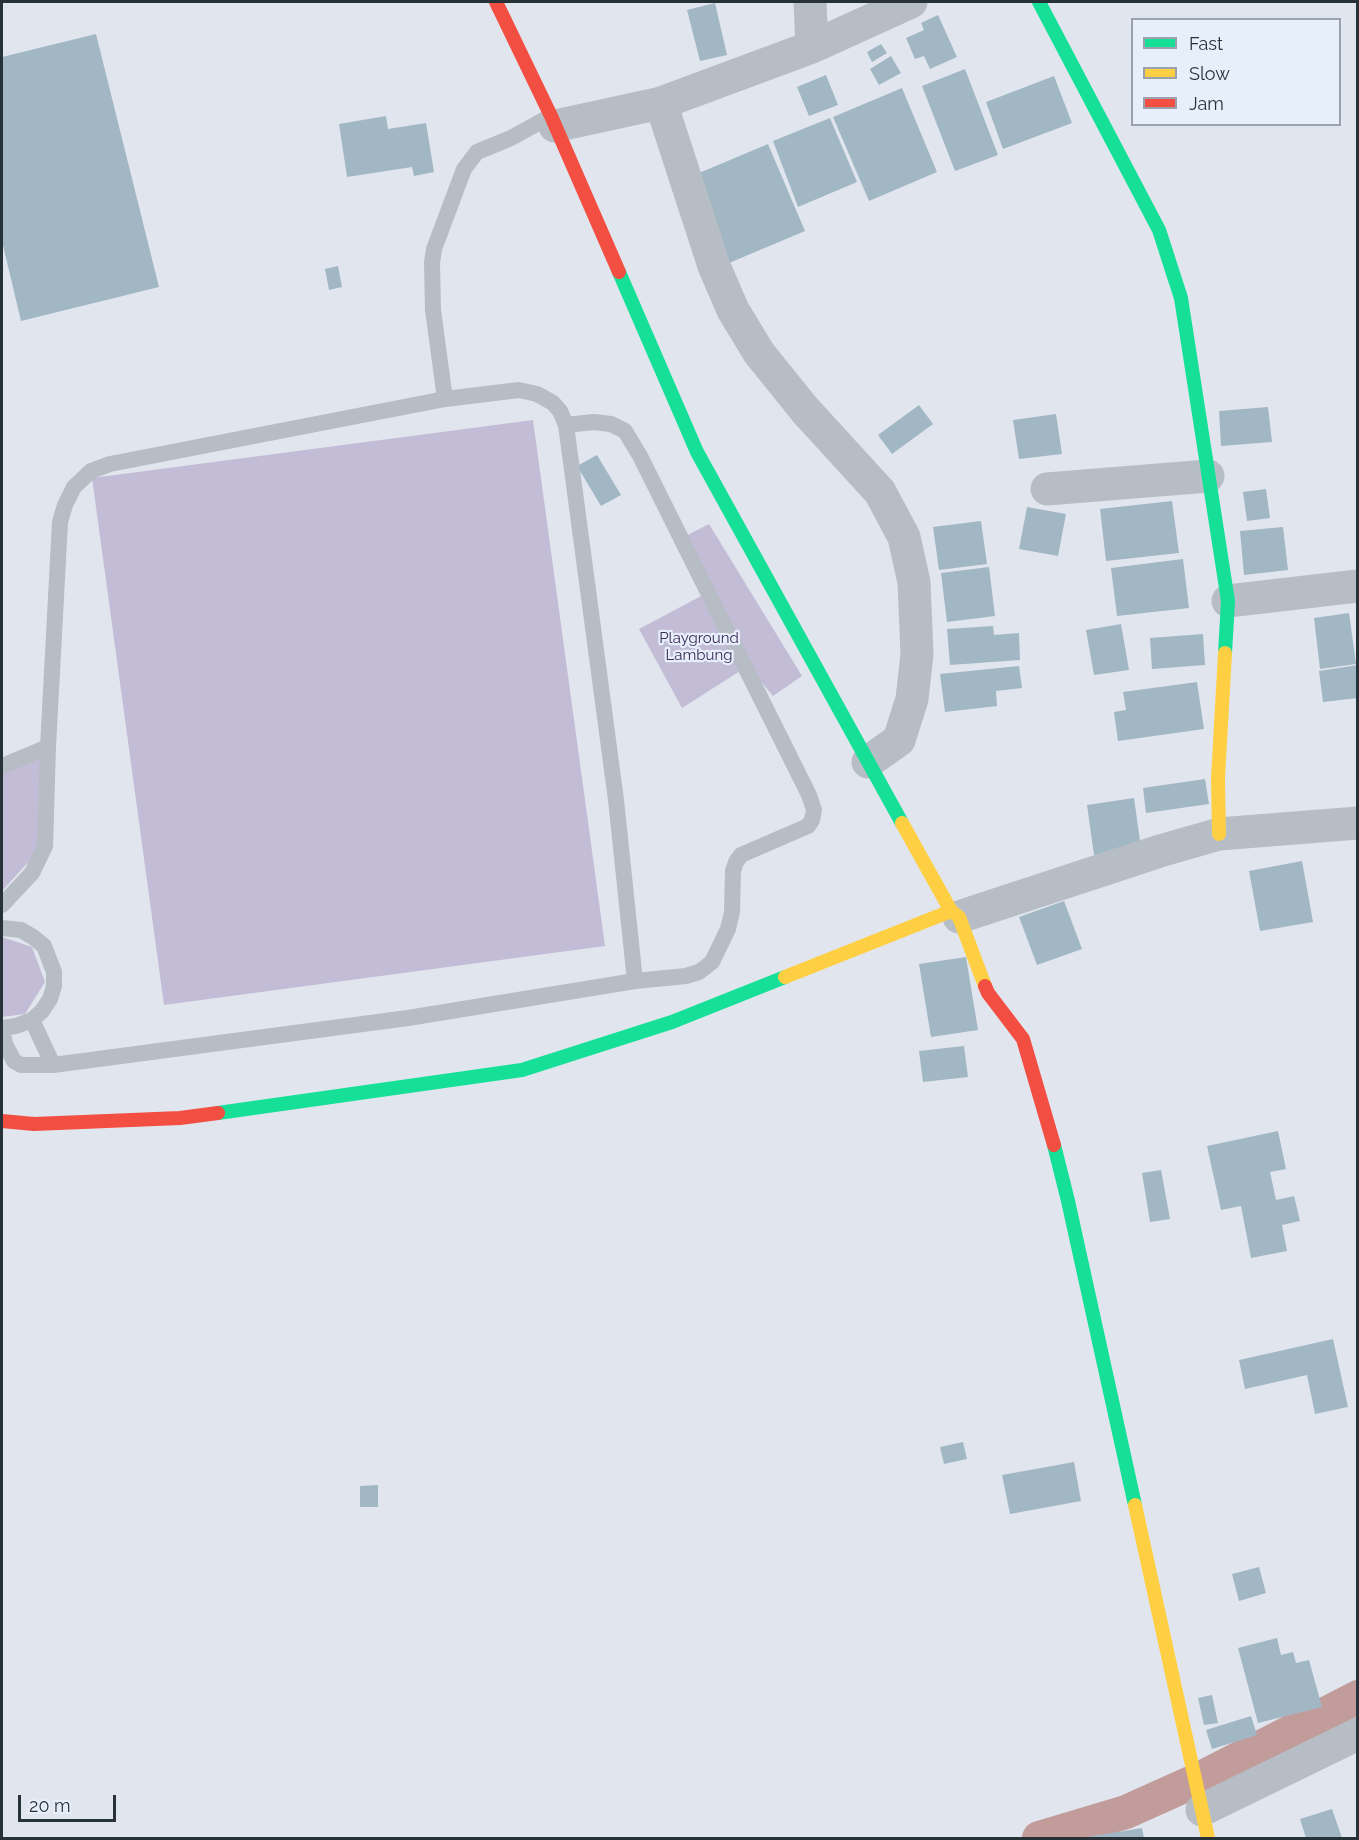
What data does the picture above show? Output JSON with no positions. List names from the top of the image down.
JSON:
{
  "parks": ["Playground Lambung"],
  "legend": ["Fast", "Slow", "Jam"],
  "scale_bar": "20 m"
}
